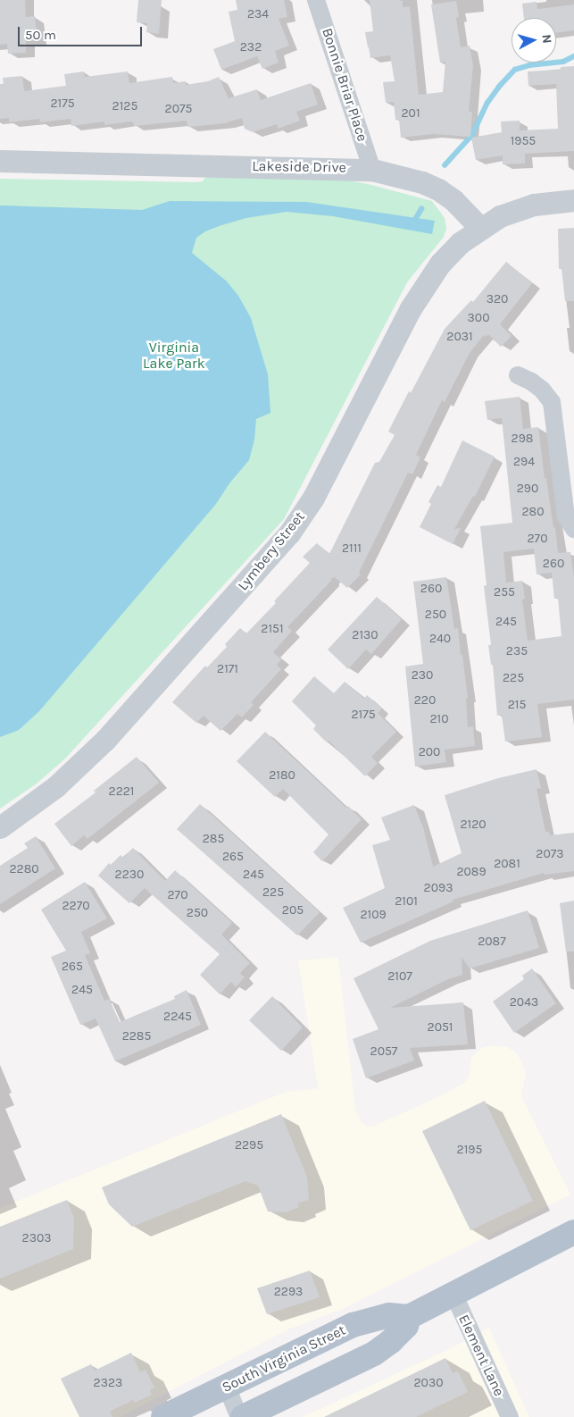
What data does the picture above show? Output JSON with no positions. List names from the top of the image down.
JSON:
{
  "streets": {
    "main road": ["South Virginia Street"],
    "street": [
      "Bonnie Briar Place",
      "Lakeside Drive",
      "Lymbery Street",
      "Element Lane"
    ]
  },
  "crossings": [
    ["Bonnie Briar Place", "Lakeside Drive"],
    ["Lakeside Drive", "Lymbery Street"]
  ],
  "parks": ["Virginia Lake Park"],
  "house_numbers": [
    "234",
    "232",
    "2175",
    "2125",
    "2075",
    "201",
    "1955",
    "320",
    "300",
    "2031",
    "298",
    "294",
    "290",
    "280",
    "270",
    "2111",
    "260",
    "260",
    "255",
    "250",
    "245",
    "2151",
    "2130",
    "240",
    "235",
    "2171",
    "230",
    "225",
    "220",
    "215",
    "2175",
    "210",
    "200",
    "2180",
    "2221",
    "2120",
    "285",
    "2073",
    "265",
    "2081",
    "2280",
    "2089",
    "2230",
    "245",
    "2093",
    "225",
    "270",
    "2101",
    "2270",
    "205",
    "250",
    "2109",
    "2087",
    "265",
    "2107",
    "245",
    "2043",
    "2245",
    "2051",
    "2285",
    "2057",
    "2295",
    "2195",
    "2303",
    "2293",
    "2323",
    "2030"
  ],
  "scale_bar": "50 m",
  "north": "right"
}
